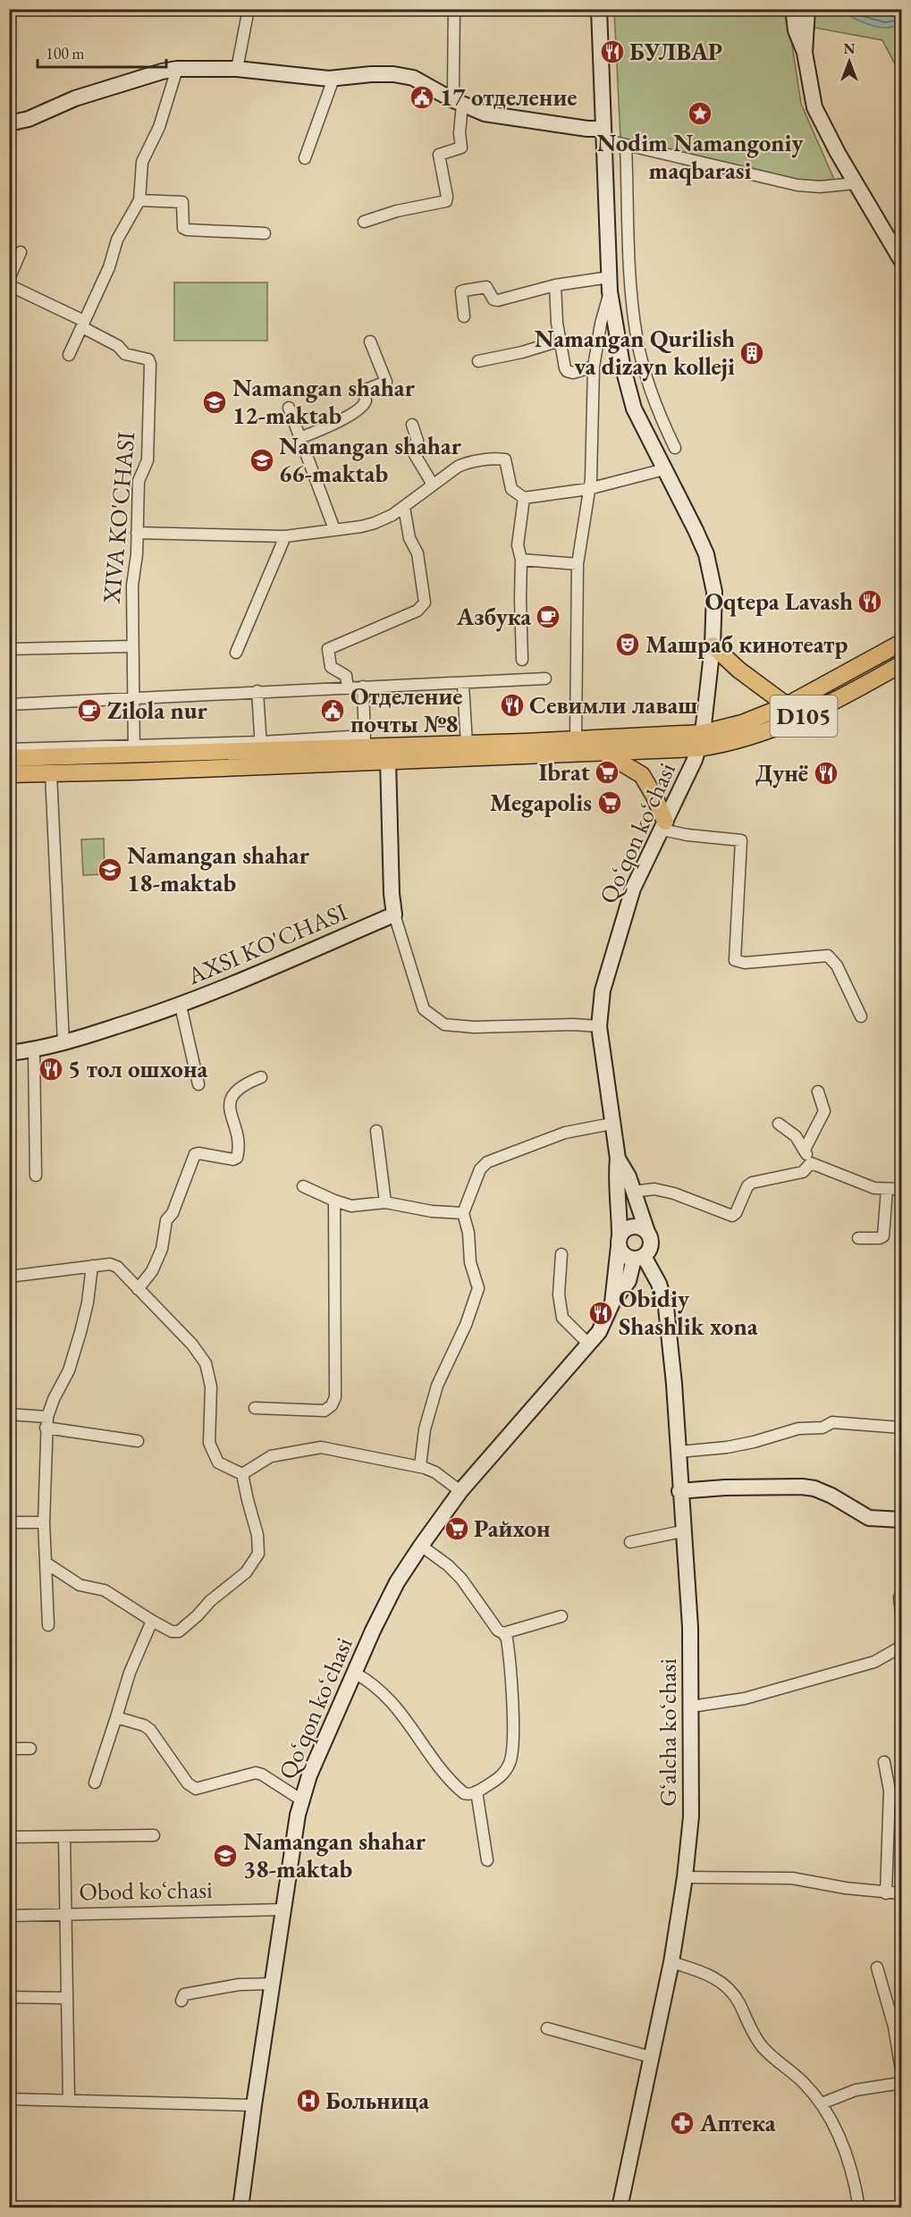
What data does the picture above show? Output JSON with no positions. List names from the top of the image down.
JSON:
{
  "streets": {
    "main road": [
      "D105",
      "Qoʻqon koʻchasi",
      "AXSI KO'CHASI",
      "Gʻalcha koʻchasi"
    ],
    "street": ["XIVA KO'CHASI", "Obod koʻchasi"]
  },
  "crossings": [
    ["XIVA KO'CHASI", "D105"],
    ["D105", "Qoʻqon koʻchasi"],
    ["Qoʻqon koʻchasi", "Gʻalcha koʻchasi"],
    ["Qoʻqon koʻchasi", "Obod koʻchasi"]
  ],
  "places": {
    "restaurant": [
      "БУЛВАР",
      "Oqtepa Lavash",
      "Севимли лаваш",
      "Дунё",
      "5 тол ошхона",
      "Obidiy Shashlik xona"
    ],
    "public building": ["17 отделение", "Отделение почты №8"],
    "place": ["Nodim Namangoniy maqbarasi"],
    "building": ["Namangan Qurilish va dizayn kolleji"],
    "school or university": [
      "Namangan shahar 12-maktab",
      "Namangan shahar 66-maktab",
      "Namangan shahar 18-maktab",
      "Namangan shahar 38-maktab"
    ],
    "cafe": ["Азбука", "Zilola nur"],
    "theatre": ["Машраб кинотеатр"],
    "supermarket": ["Ibrat", "Megapolis", "Райхон"],
    "hospital": ["Больница"],
    "pharmacy": ["Аптека"]
  },
  "scale_bar": "100 m",
  "north": "top"
}
